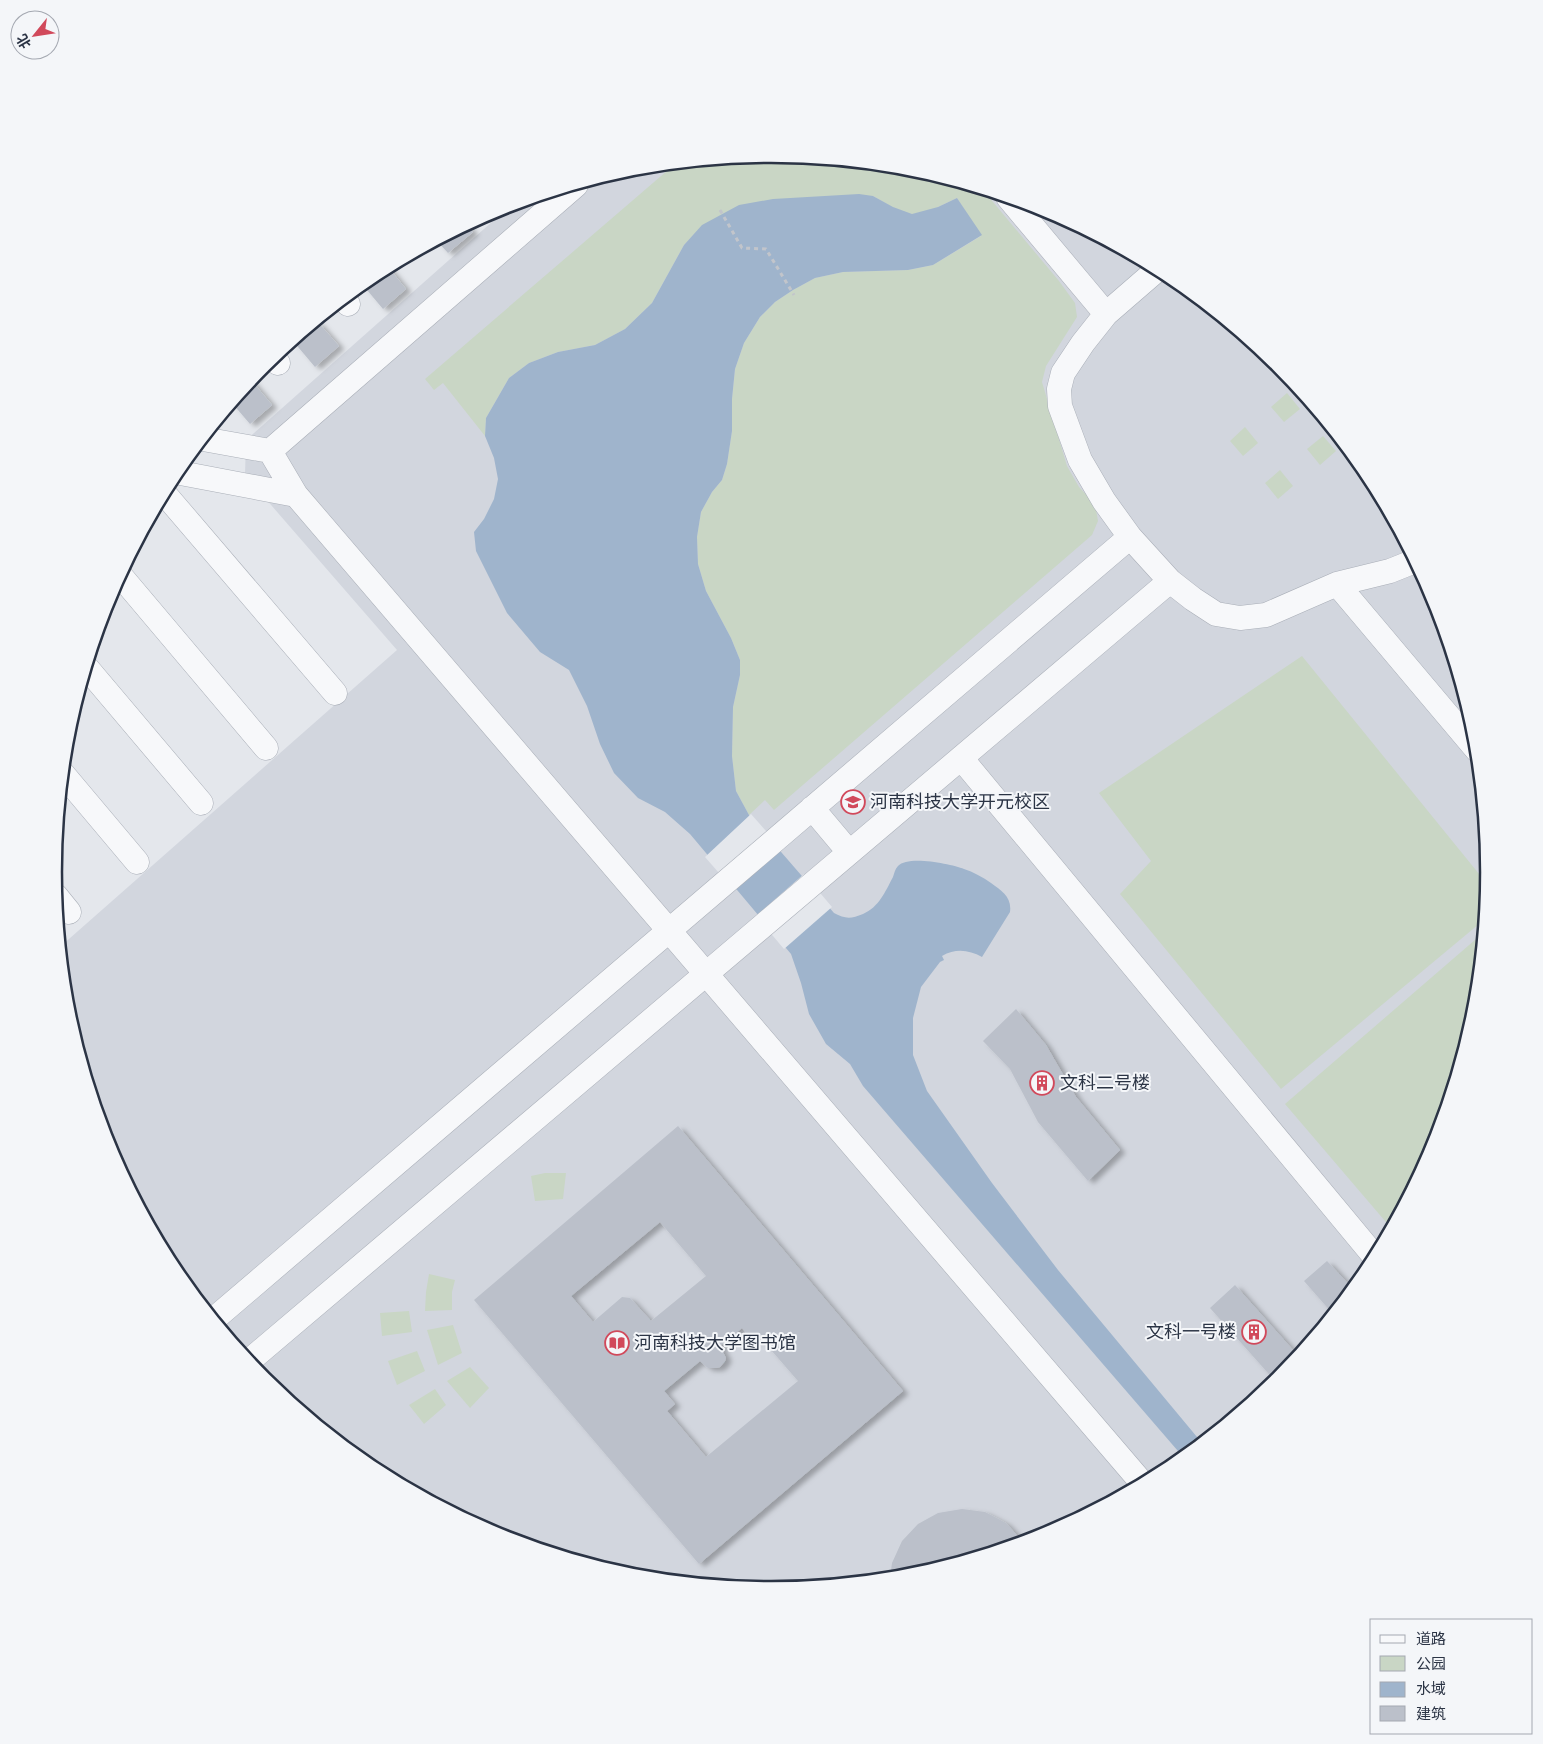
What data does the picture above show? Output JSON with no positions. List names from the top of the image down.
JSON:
{
  "places": {
    "school or university": ["河南科技大学开元校区"],
    "building": ["文科二号楼", "文科一号楼"],
    "library": ["河南科技大学图书馆"]
  },
  "legend": [
    "道路",
    "公园",
    "水域",
    "建筑"
  ],
  "north": "bottom left"
}
